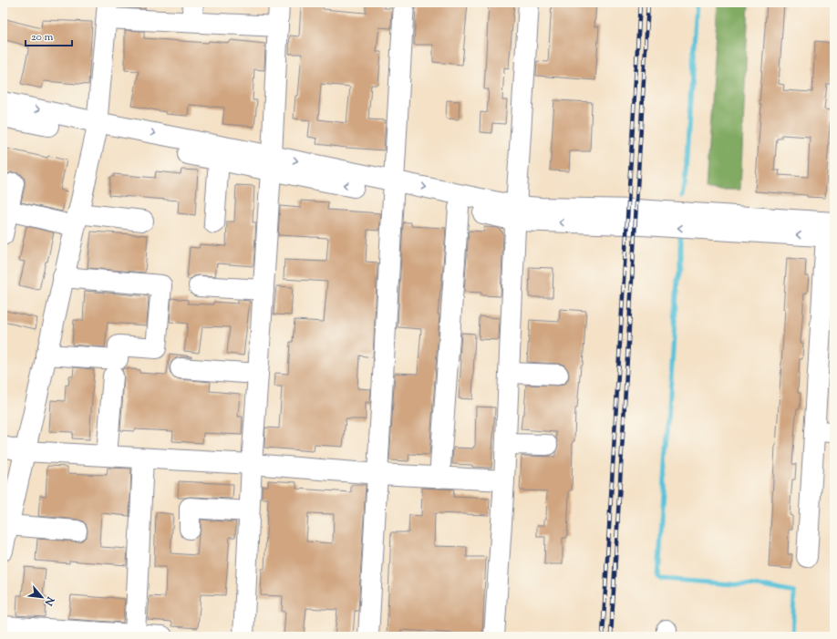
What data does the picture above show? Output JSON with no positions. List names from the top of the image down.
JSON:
{
  "scale_bar": "20 m",
  "north": "bottom right"
}
